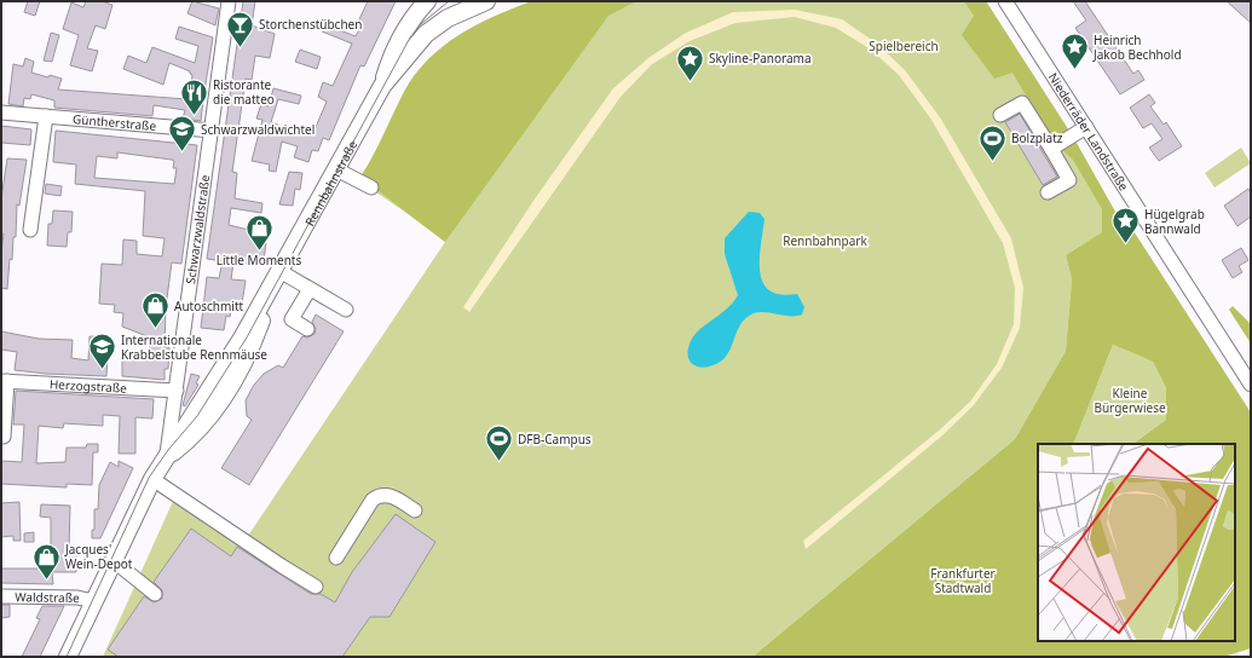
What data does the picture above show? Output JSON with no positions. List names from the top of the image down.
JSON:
{
  "streets": {
    "main road": ["Rennbahnstraße"],
    "street": [
      "Güntherstraße",
      "Niederräder Landstraße",
      "Schwarzwaldstraße",
      "Herzogstraße",
      "Waldstraße"
    ]
  },
  "crossings": [
    ["Güntherstraße", "Schwarzwaldstraße"],
    ["Rennbahnstraße", "Schwarzwaldstraße"],
    ["Schwarzwaldstraße", "Herzogstraße"]
  ],
  "parks": [
    "Spielbereich",
    "Rennbahnpark",
    "Kleine Bürgerwiese",
    "Frankfurter Stadtwald"
  ],
  "places": {
    "bar": ["Storchenstübchen"],
    "place": ["Heinrich Jakob Bechhold", "Skyline-Panorama", "Hügelgrab Bannwald"],
    "restaurant": ["Ristorante die matteo"],
    "school or university": ["Schwarzwaldwichtel", "Internationale Krabbelstube Rennmäuse"],
    "sports": ["Bolzplatz", "DFB-Campus"],
    "shop": ["Little Moments", "Autoschmitt", "Jacques' Wein-Depot"]
  }
}
